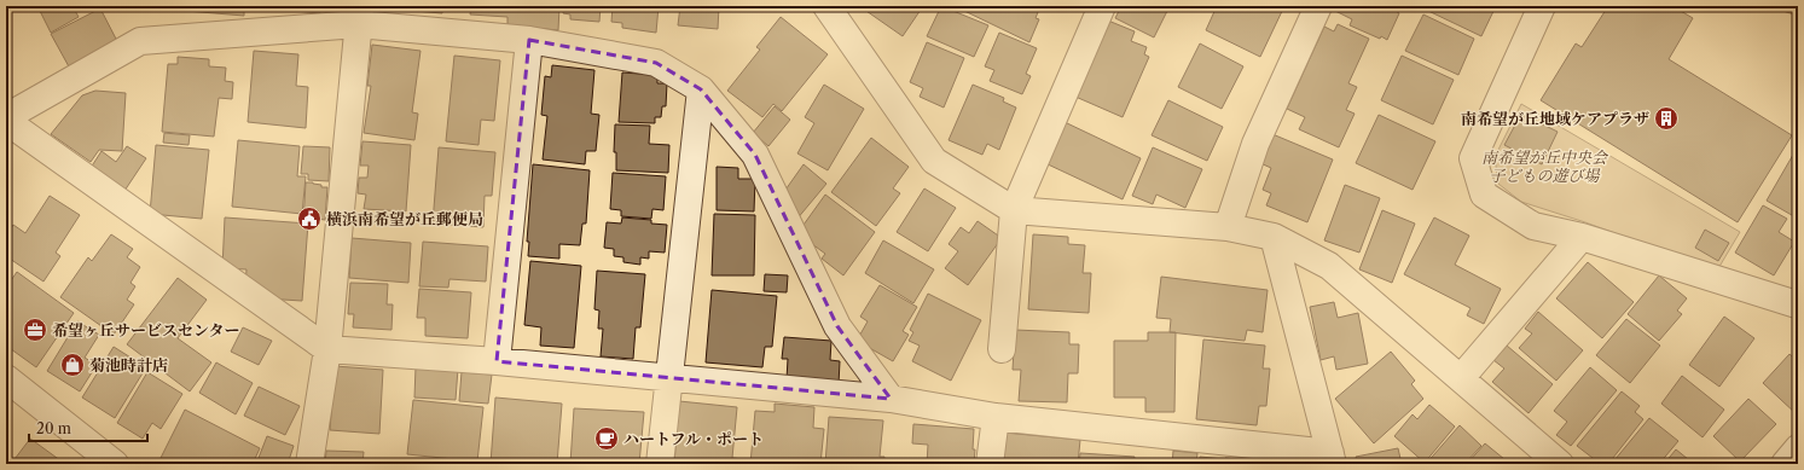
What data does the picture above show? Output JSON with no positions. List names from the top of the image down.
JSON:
{
  "parks": ["南希望が丘中央会 子どもの遊び場"],
  "places": {
    "building": ["南希望が丘地域ケアプラザ"],
    "public building": ["横浜南希望が丘郵便局"],
    "office": ["希望ヶ丘サービスセンター"],
    "shop": ["菊池時計店"],
    "cafe": ["ハートフル・ポート"]
  },
  "scale_bar": "20 m"
}
